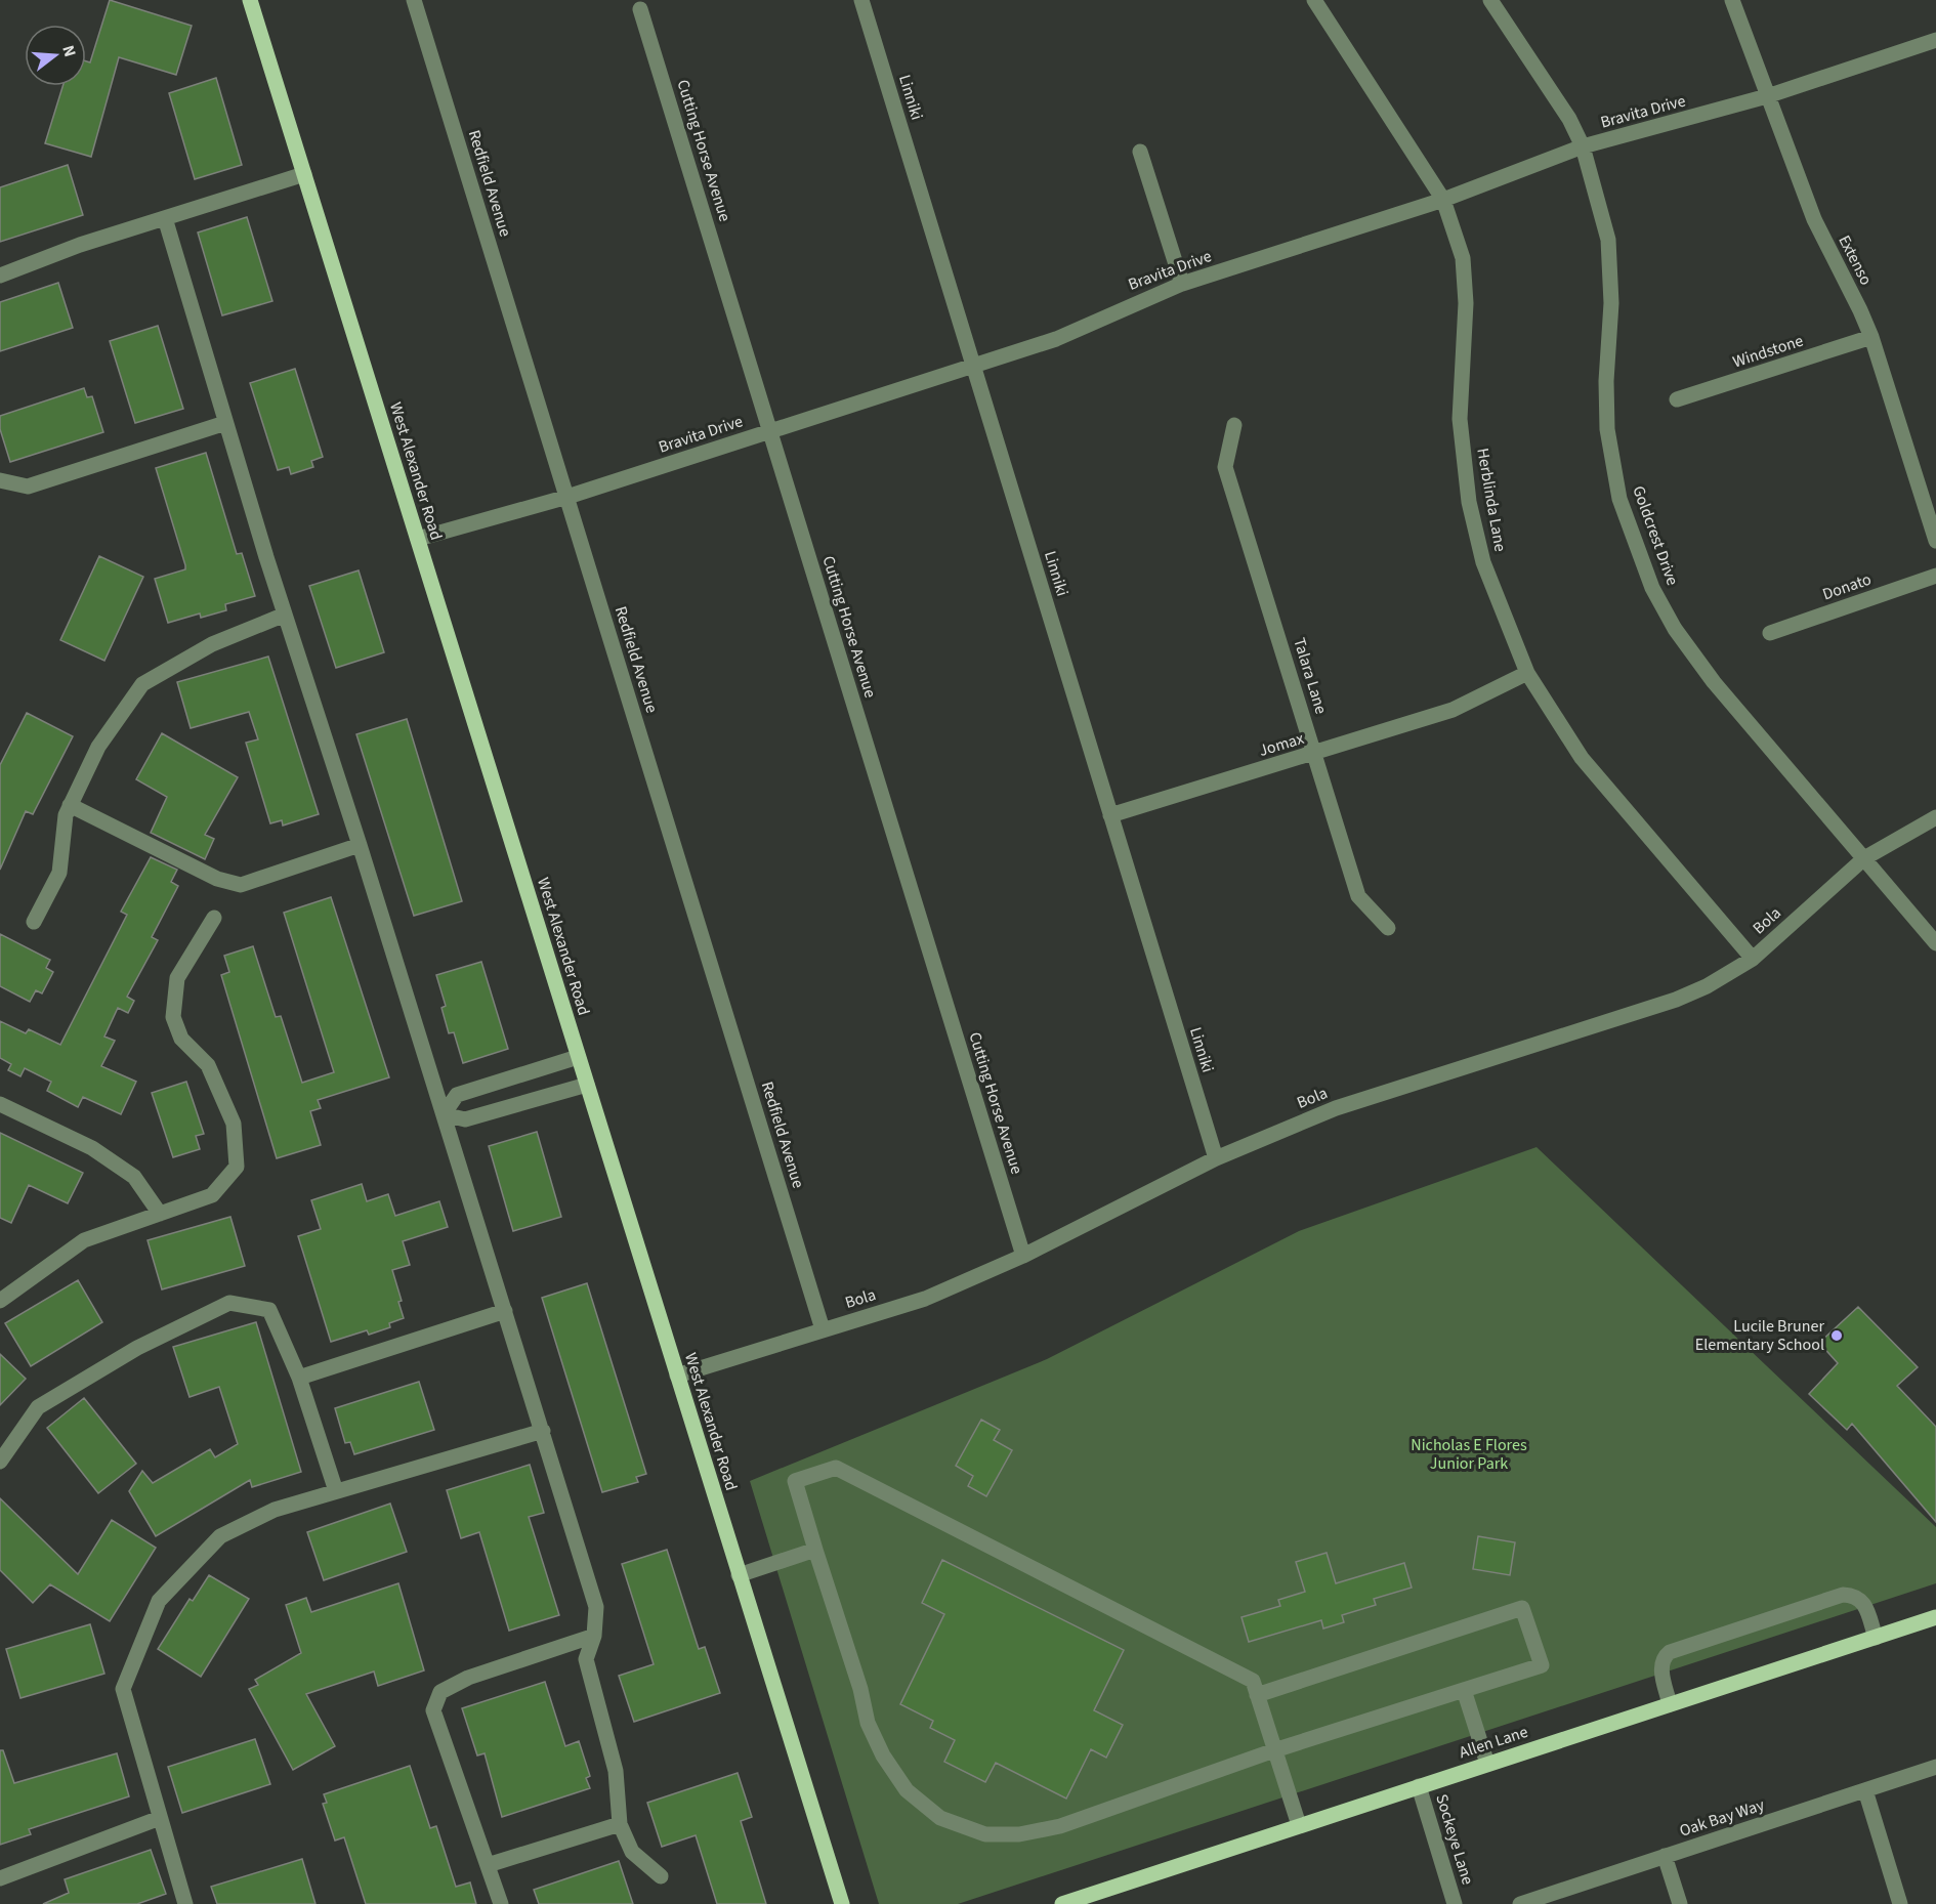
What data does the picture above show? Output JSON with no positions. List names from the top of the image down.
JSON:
{
  "streets": {
    "main road": ["West Alexander Road", "Allen Lane"],
    "street": [
      "Linniki",
      "Bravita Drive",
      "Cutting Horse Avenue",
      "Redfield Avenue",
      "Extenso",
      "Windstone",
      "Herblinda Lane",
      "Goldcrest Drive",
      "Donato",
      "Talara Lane",
      "Jomax",
      "Bola",
      "Oak Bay Way",
      "Sockeye Lane"
    ]
  },
  "crossings": [
    ["Linniki", "Bravita Drive"],
    ["Linniki", "Jomax"],
    ["Linniki", "Bola"],
    ["Bravita Drive", "Cutting Horse Avenue"],
    ["Bravita Drive", "Redfield Avenue"],
    ["Bravita Drive", "Extenso"],
    ["Bravita Drive", "West Alexander Road"],
    ["Bravita Drive", "Herblinda Lane"],
    ["Bravita Drive", "Goldcrest Drive"],
    ["Cutting Horse Avenue", "Bola"],
    ["Redfield Avenue", "Bola"],
    ["Extenso", "Windstone"],
    ["West Alexander Road", "Bola"],
    ["Herblinda Lane", "Jomax"],
    ["Herblinda Lane", "Bola"],
    ["Goldcrest Drive", "Bola"],
    ["Talara Lane", "Jomax"],
    ["Allen Lane", "Sockeye Lane"]
  ],
  "parks": ["Nicholas E Flores Junior Park"],
  "places": ["Lucile Bruner Elementary School"],
  "north": "right"
}
